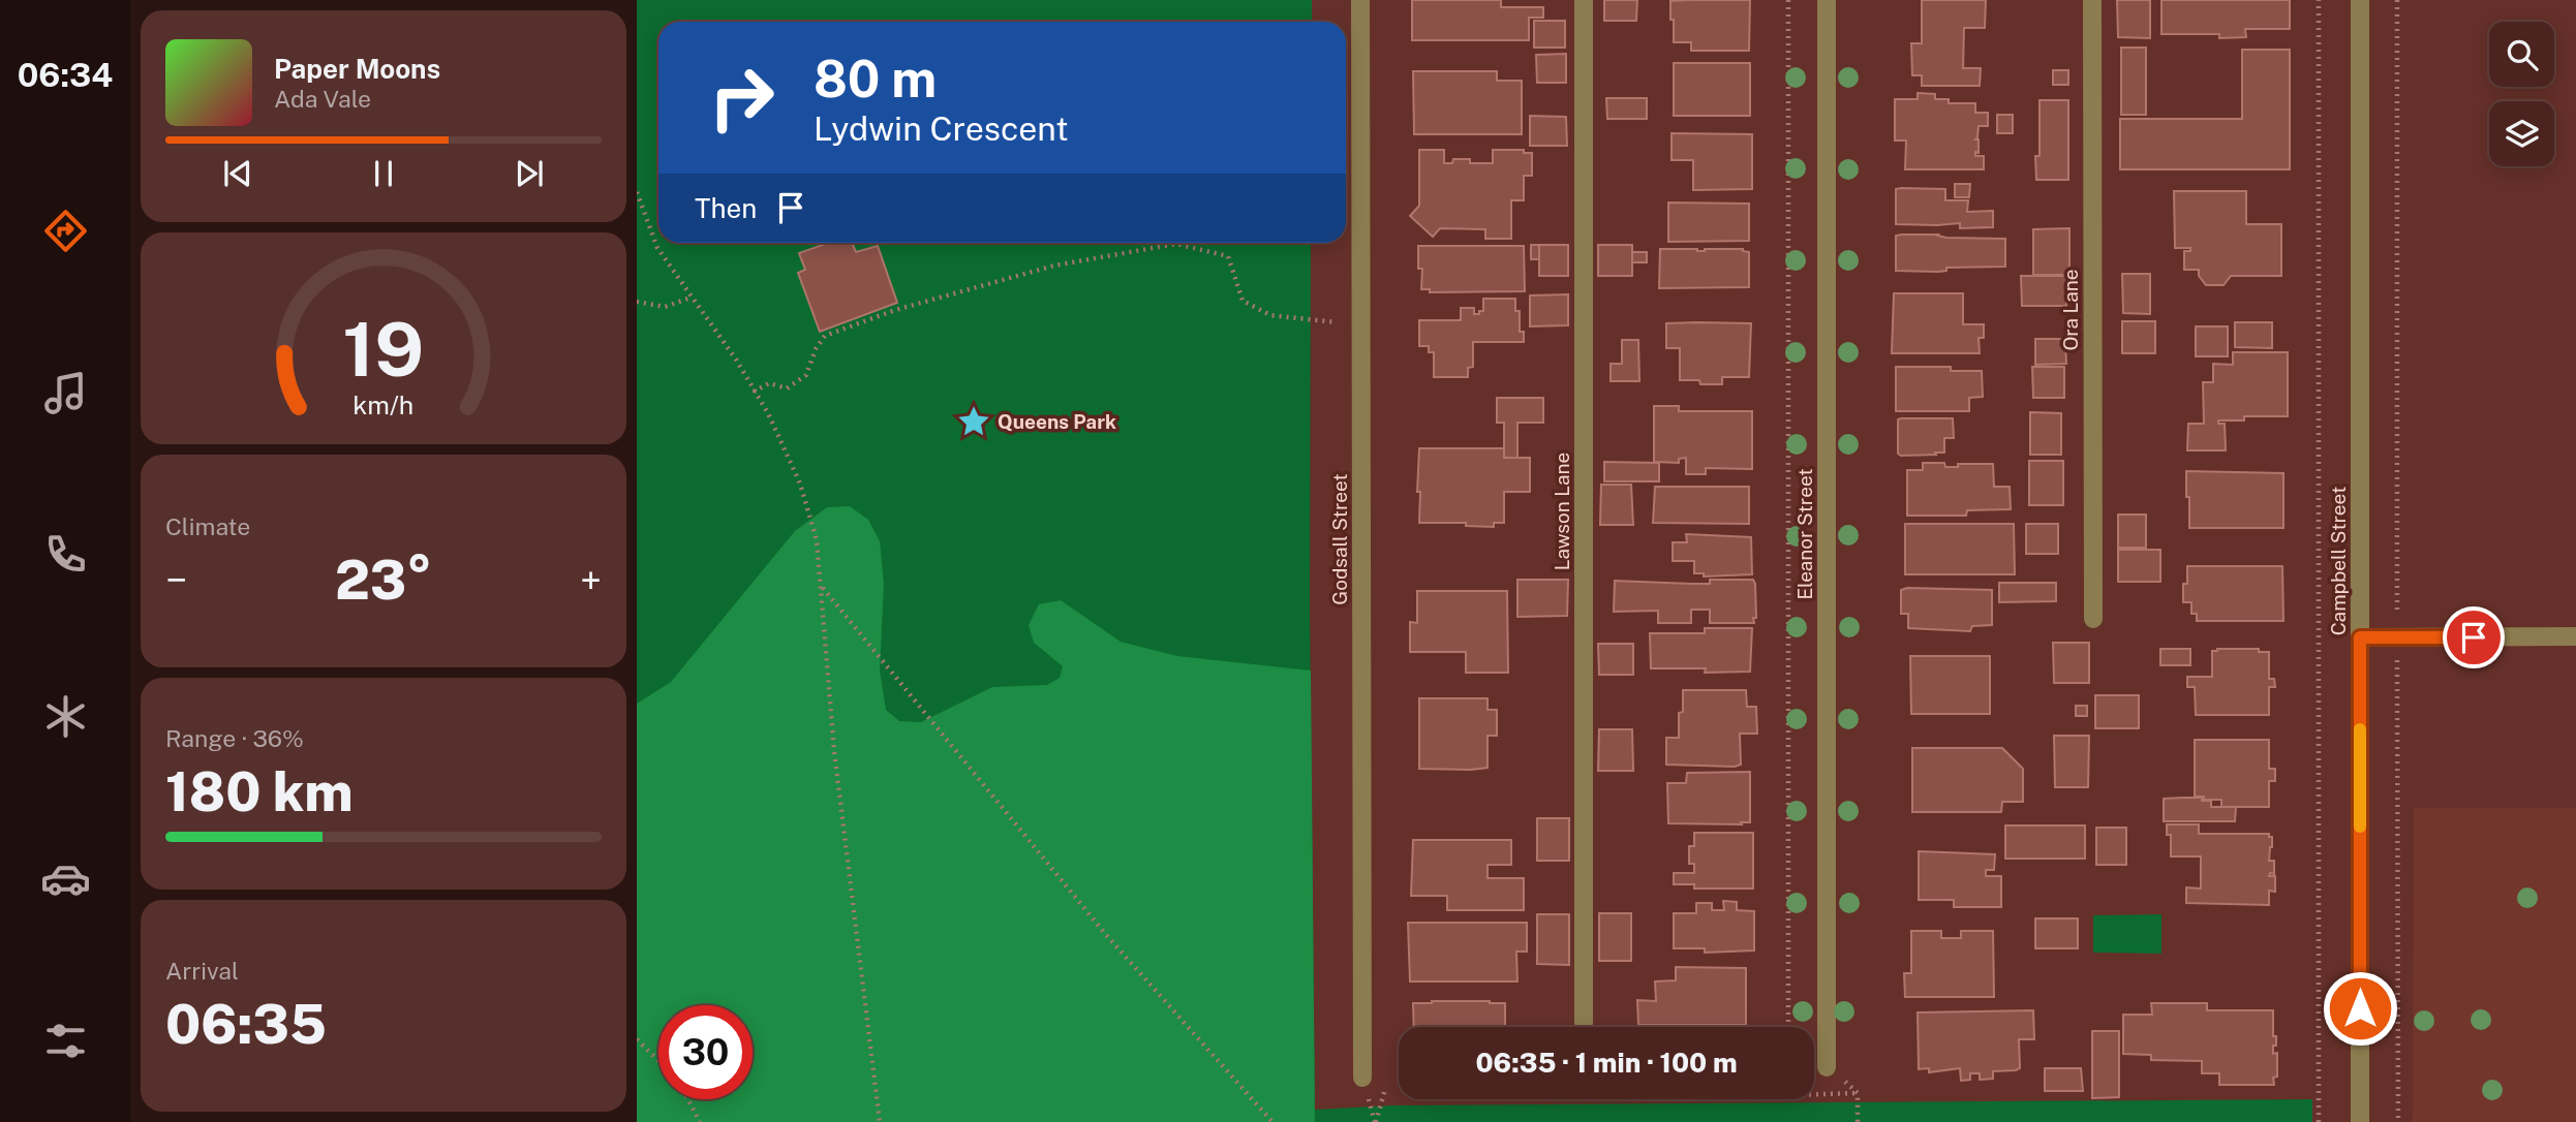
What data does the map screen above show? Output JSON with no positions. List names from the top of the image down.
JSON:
{
  "streets": {
    "street": [
      "Ora Lane",
      "Lawson Lane",
      "Eleanor Street",
      "Godsall Street",
      "Campbell Street"
    ]
  },
  "places": {
    "place": ["Queens Park"]
  },
  "page": {
    "tabs": "06:34",
    "turn": ["80 m", "Lydwin Crescent"],
    "song": ["Paper Moons", "Ada Vale"],
    "then": "Then",
    "tile": [
      "Climate",
      ["Range · 36%", "180 km"],
      ["Arrival", "06:35"]
    ],
    "heat": ["−", "23°", "+"],
    "limit": "30",
    "trip": "06:35 · 1 min · 100 m",
    "gauge": ["19", "km/h"]
  }
}
